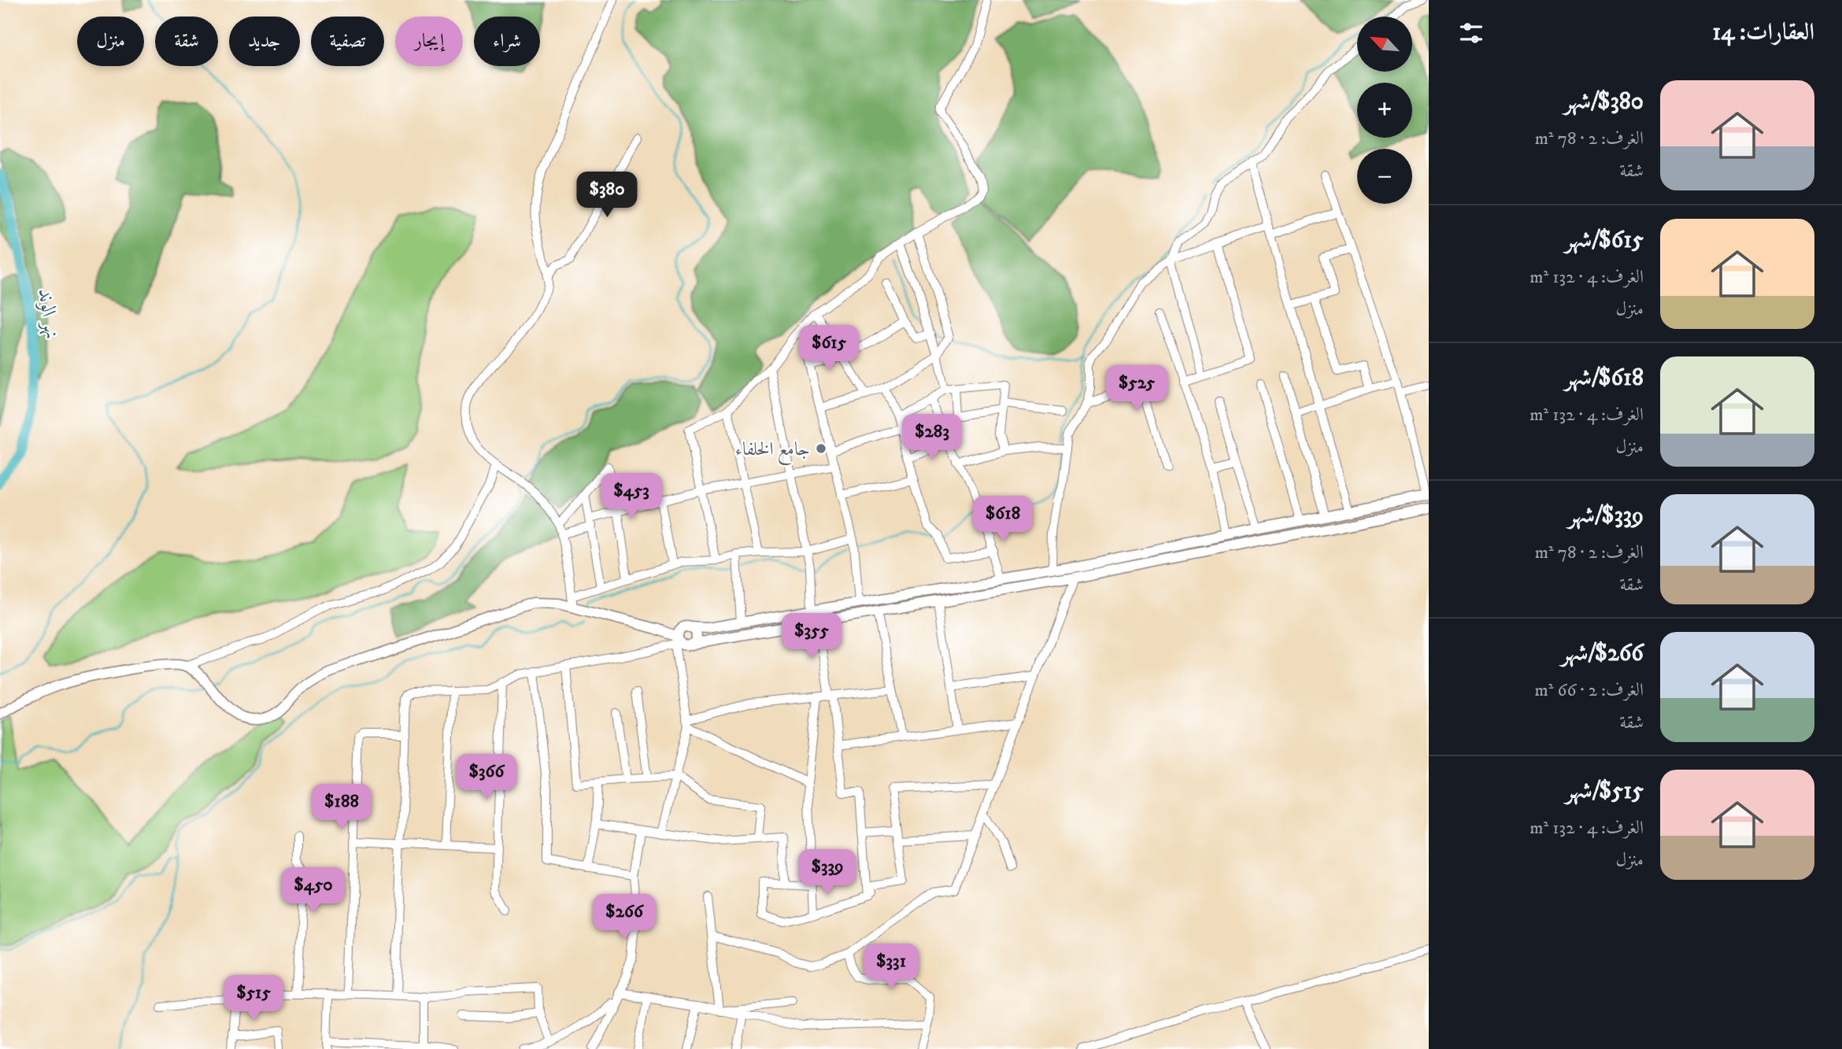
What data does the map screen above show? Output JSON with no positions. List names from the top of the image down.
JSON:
{
  "water": ["نهر الوند"],
  "places": ["جامع الخلفاء"],
  "north": "top left",
  "page": {
    "heading": "العقارات: 14",
    "map_buttons": ["+", "−"],
    "chip": [
      "شراء",
      "إيجار",
      "تصفية",
      "جديد",
      "شقة",
      "منزل"
    ],
    "list": [
      {
        "name": "$380/شهر",
        "note": "الغرف: 2 · 78 m² · شقة"
      },
      {
        "name": "$615/شهر",
        "note": "الغرف: 4 · 132 m² · منزل"
      },
      {
        "name": "$618/شهر",
        "note": "الغرف: 4 · 132 m² · منزل"
      },
      {
        "name": "$339/شهر",
        "note": "الغرف: 2 · 78 m² · شقة"
      },
      {
        "name": "$266/شهر",
        "note": "الغرف: 2 · 66 m² · شقة"
      },
      {
        "name": "$515/شهر",
        "note": "الغرف: 4 · 132 m² · منزل"
      }
    ],
    "price": [
      "$380",
      "$615",
      "$525",
      "$283",
      "$453",
      "$618",
      "$355",
      "$366",
      "$188",
      "$339",
      "$450",
      "$266",
      "$331",
      "$515"
    ]
  }
}
